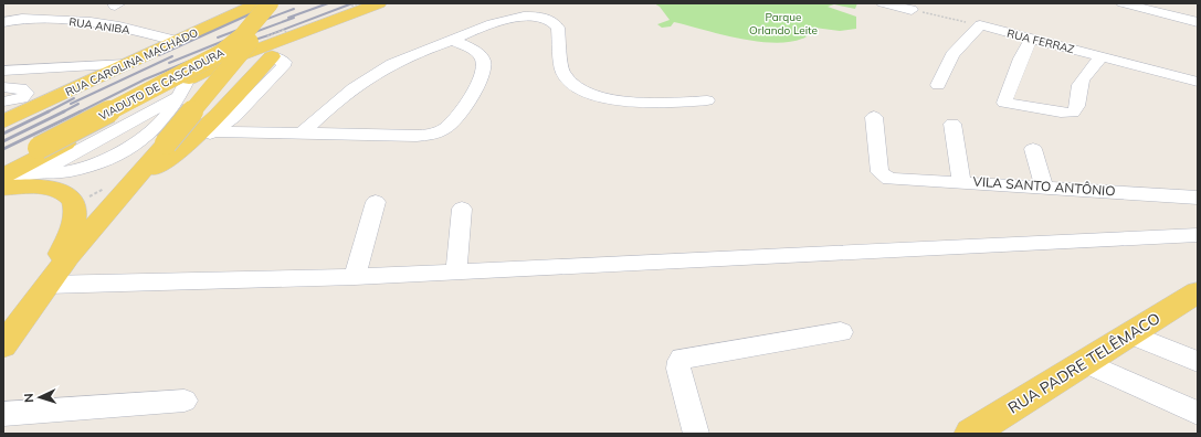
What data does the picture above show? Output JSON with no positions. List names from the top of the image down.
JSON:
{
  "streets": {
    "main road": ["RUA CAROLINA MACHADO", "VIADUTO DE CASCADURA", "RUA PADRE TELÊMACO"],
    "street": ["RUA ANIBA", "RUA FERRAZ", "VILA SANTO ANTÔNIO"]
  },
  "crossings": [
    ["RUA ANIBA", "RUA CAROLINA MACHADO"]
  ],
  "parks": ["Parque Orlando Leite"],
  "north": "left"
}
